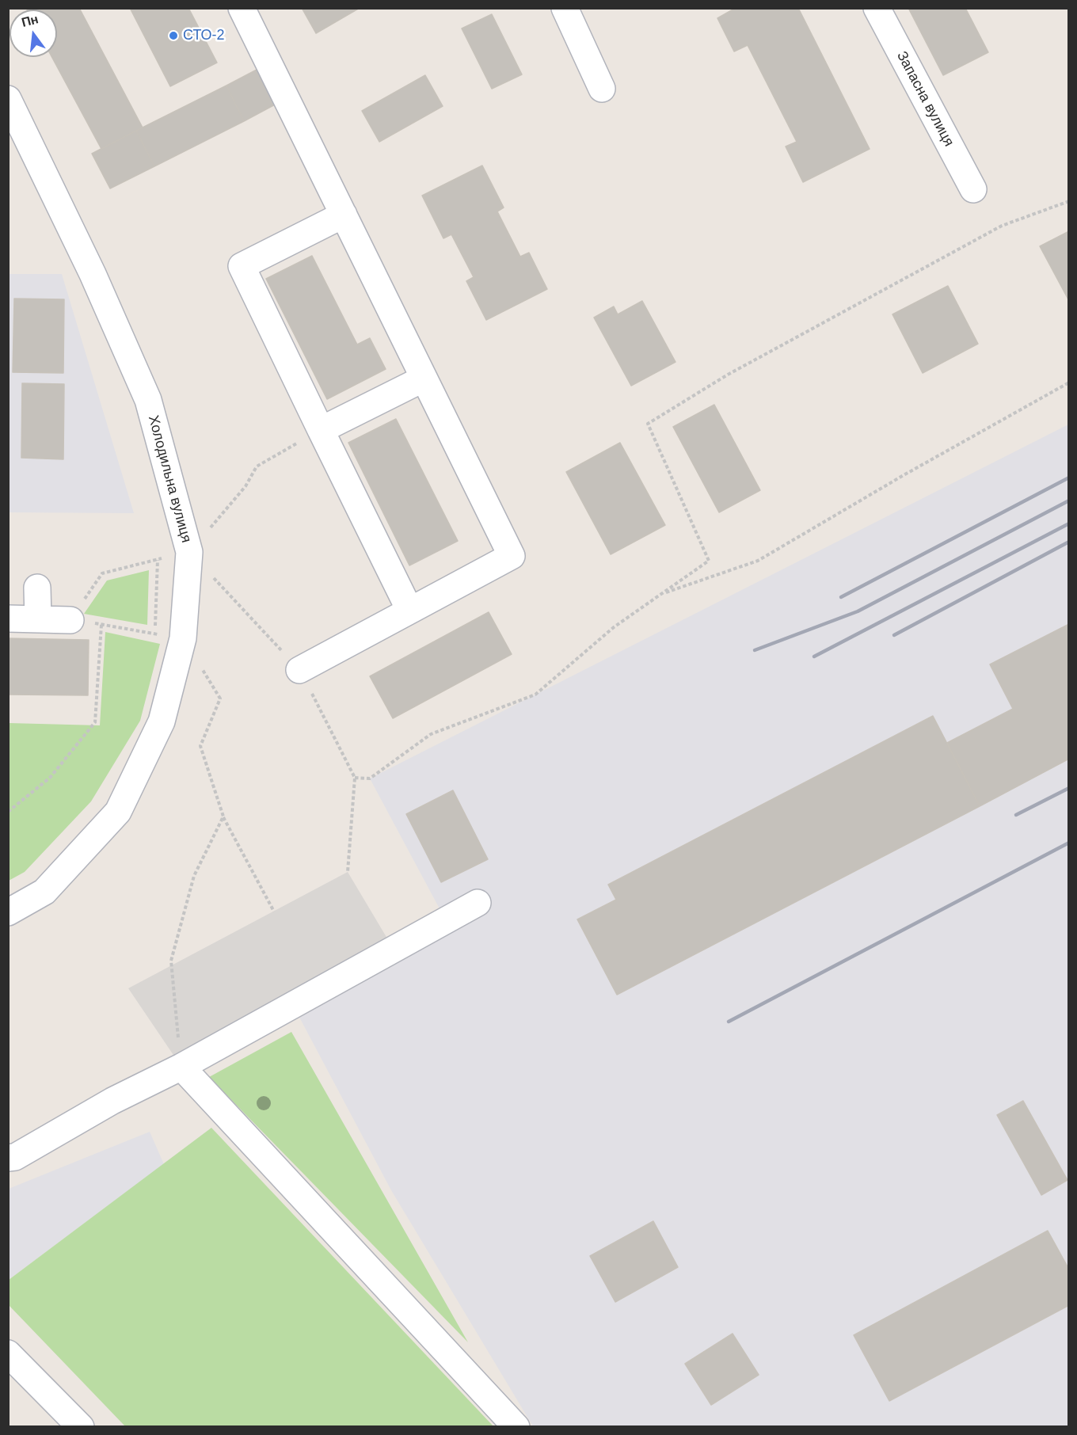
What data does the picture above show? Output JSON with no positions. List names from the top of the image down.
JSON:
{
  "streets": {
    "street": ["Запасна вулиця", "Холодильна вулиця"]
  },
  "places": ["СТО-2"],
  "north": "top"
}
